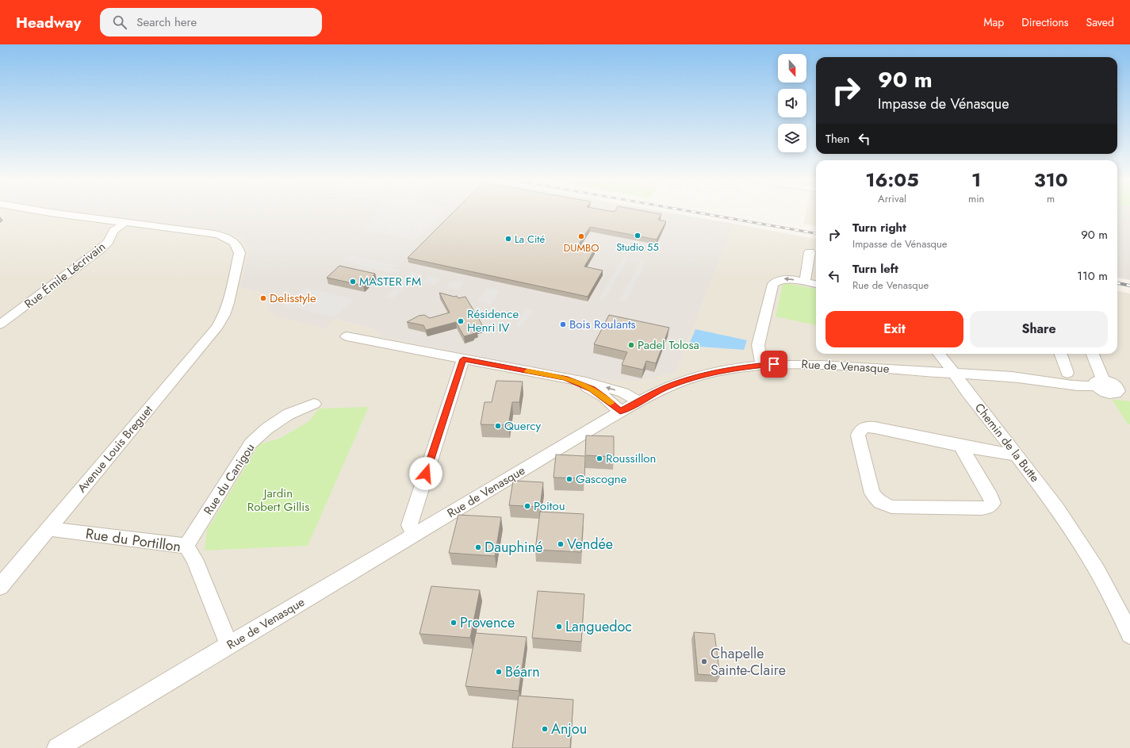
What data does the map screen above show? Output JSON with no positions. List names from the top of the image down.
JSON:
{
  "streets": {
    "street": [
      "Rue Émile Lécrivain",
      "Rue de Venasque",
      "Chemin de la Butte",
      "Avenue Louis Breguet",
      "Rue du Canigou",
      "Rue du Portillon"
    ]
  },
  "crossings": [
    ["Rue Émile Lécrivain", "Avenue Louis Breguet"],
    ["Rue de Venasque", "Chemin de la Butte"],
    ["Rue de Venasque", "Rue du Portillon"],
    ["Avenue Louis Breguet", "Rue du Portillon"],
    ["Rue du Canigou", "Rue du Portillon"]
  ],
  "parks": ["Jardin Robert Gillis"],
  "places": [
    "Studio 55",
    "DUMBO",
    "La Cité",
    "MASTER FM",
    "Delisstyle",
    "Résidence Henri IV",
    "Bois Roulants",
    "Padel Tolosa",
    "Quercy",
    "Roussillon",
    "Gascogne",
    "Poitou",
    "Vendée",
    "Dauphiné",
    "Provence",
    "Languedoc",
    "Chapelle Sainte-Claire",
    "Béarn",
    "Anjou"
  ],
  "north": "bottom",
  "page": {
    "header": "Headway",
    "search": "Search here",
    "nav": ["Map", "Directions", "Saved"],
    "turn": ["90 m", "Impasse de Vénasque"],
    "then": "Then",
    "eta": [
      "16:05",
      "Arrival",
      "1",
      "min",
      "310",
      "m"
    ],
    "list": [
      {
        "name": "Turn right",
        "note": "Impasse de Vénasque",
        "value": "90 m"
      },
      {
        "name": "Turn left",
        "note": "Rue de Venasque",
        "value": "110 m"
      }
    ],
    "buttons": ["Exit", "Share"]
  }
}
